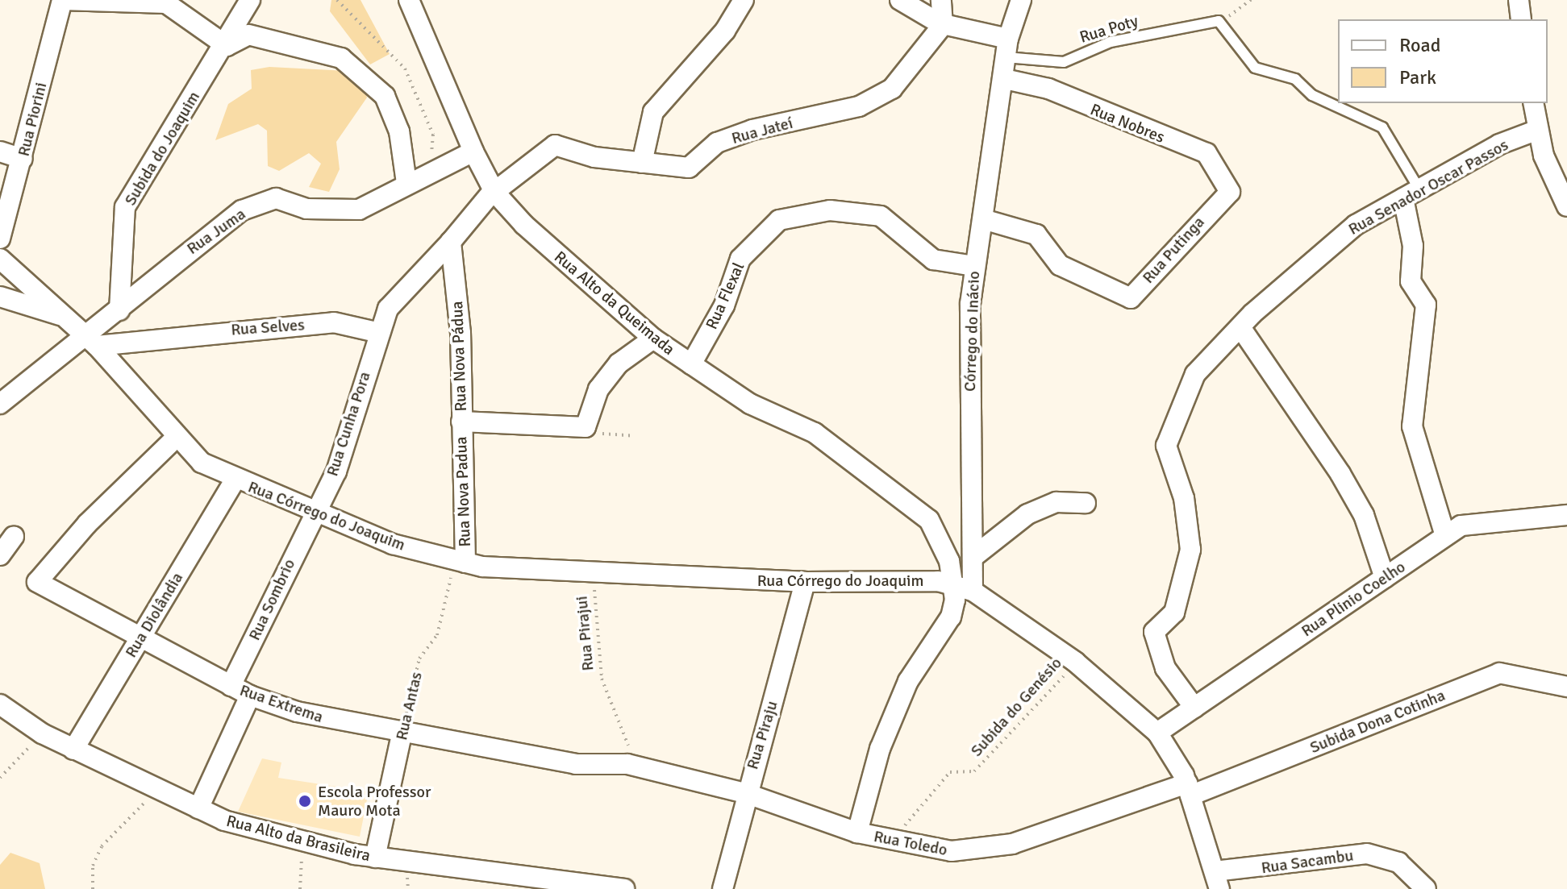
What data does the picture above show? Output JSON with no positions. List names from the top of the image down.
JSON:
{
  "streets": {
    "street": [
      "Rua Piorini",
      "Rua Nobres",
      "Rua Jateí",
      "Subida do Joaquim",
      "Rua Senador Oscar Passos",
      "Rua Juma",
      "Rua Putinga",
      "Rua Flexal",
      "Rua Alto da Queimada",
      "Rua Selves",
      "Córrego do Inácio",
      "Rua Nova Pádua",
      "Rua Cunha Pora",
      "Rua Nova Padua",
      "Rua Córrego do Joaquim",
      "Rua Plinio Coelho",
      "Rua Sombrio",
      "Rua Diolândia",
      "Rua Extrema",
      "Rua Antas",
      "Subida Dona Cotinha",
      "Rua Piraju",
      "Rua Alto da Brasileira",
      "Rua Toledo",
      "Rua Sacambu"
    ],
    "lane": ["Rua Poty"],
    "path": ["Rua Pirajui", "Subida do Genésio"]
  },
  "crossings": [
    ["Rua Poty", "Córrego do Inácio"],
    ["Rua Piorini", "Subida do Joaquim"],
    ["Rua Nobres", "Rua Putinga"],
    ["Rua Nobres", "Córrego do Inácio"],
    ["Rua Jateí", "Rua Alto da Queimada"],
    ["Subida do Joaquim", "Rua Juma"],
    ["Rua Senador Oscar Passos", "Rua Plinio Coelho"],
    ["Rua Juma", "Rua Alto da Queimada"],
    ["Rua Juma", "Rua Selves"],
    ["Rua Juma", "Rua Córrego do Joaquim"],
    ["Rua Putinga", "Córrego do Inácio"],
    ["Rua Flexal", "Rua Alto da Queimada"],
    ["Rua Flexal", "Córrego do Inácio"],
    ["Rua Alto da Queimada", "Rua Córrego do Joaquim"],
    ["Rua Selves", "Rua Cunha Pora"],
    ["Rua Selves", "Rua Córrego do Joaquim"],
    ["Córrego do Inácio", "Rua Córrego do Joaquim"],
    ["Rua Nova Pádua", "Rua Cunha Pora"],
    ["Rua Nova Pádua", "Rua Nova Padua"],
    ["Rua Cunha Pora", "Rua Córrego do Joaquim"],
    ["Rua Cunha Pora", "Rua Sombrio"],
    ["Rua Nova Padua", "Rua Córrego do Joaquim"],
    ["Rua Nova Padua", "Rua Antas"],
    ["Rua Córrego do Joaquim", "Rua Plinio Coelho"],
    ["Rua Córrego do Joaquim", "Rua Sombrio"],
    ["Rua Córrego do Joaquim", "Rua Diolândia"],
    ["Rua Córrego do Joaquim", "Rua Pirajui"],
    ["Rua Córrego do Joaquim", "Rua Extrema"],
    ["Rua Córrego do Joaquim", "Rua Antas"],
    ["Rua Córrego do Joaquim", "Subida do Genésio"],
    ["Rua Córrego do Joaquim", "Subida Dona Cotinha"],
    ["Rua Córrego do Joaquim", "Rua Piraju"],
    ["Rua Córrego do Joaquim", "Rua Toledo"],
    ["Rua Córrego do Joaquim", "Rua Sacambu"],
    ["Rua Sombrio", "Rua Extrema"],
    ["Rua Diolândia", "Rua Extrema"],
    ["Rua Diolândia", "Rua Alto da Brasileira"],
    ["Rua Pirajui", "Rua Extrema"],
    ["Rua Extrema", "Rua Antas"],
    ["Rua Extrema", "Rua Piraju"],
    ["Rua Extrema", "Rua Toledo"],
    ["Rua Antas", "Rua Alto da Brasileira"],
    ["Subida do Genésio", "Rua Toledo"],
    ["Subida Dona Cotinha", "Rua Toledo"],
    ["Rua Piraju", "Rua Toledo"]
  ],
  "places": ["Escola Professor Mauro Mota"],
  "legend": ["Road", "Park"]
}
